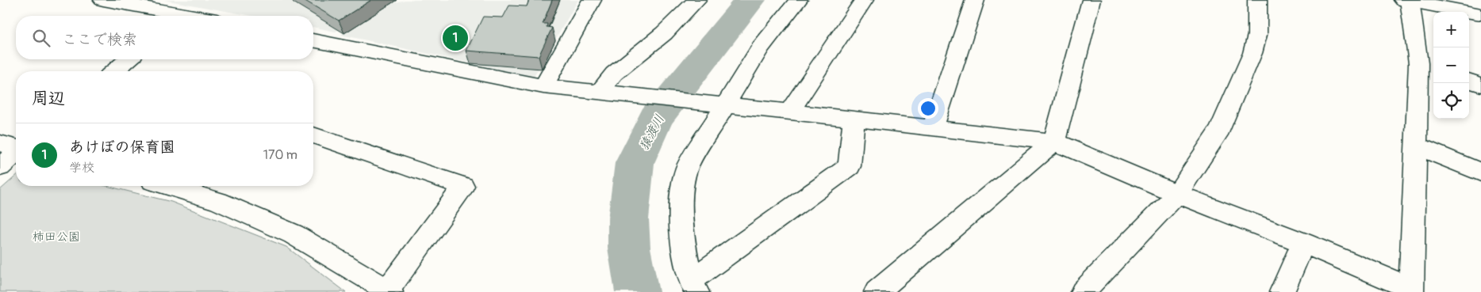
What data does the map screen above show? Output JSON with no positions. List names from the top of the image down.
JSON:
{
  "water": ["猿渡川"],
  "parks": ["柿田公園"],
  "page": {
    "map_buttons": ["+", "−"],
    "search": "ここで検索",
    "pins": "1",
    "heading": "周辺",
    "list": [
      {
        "mark": "1",
        "name": "あけぼの保育園",
        "note": "学校",
        "value": "170 m"
      }
    ]
  }
}
